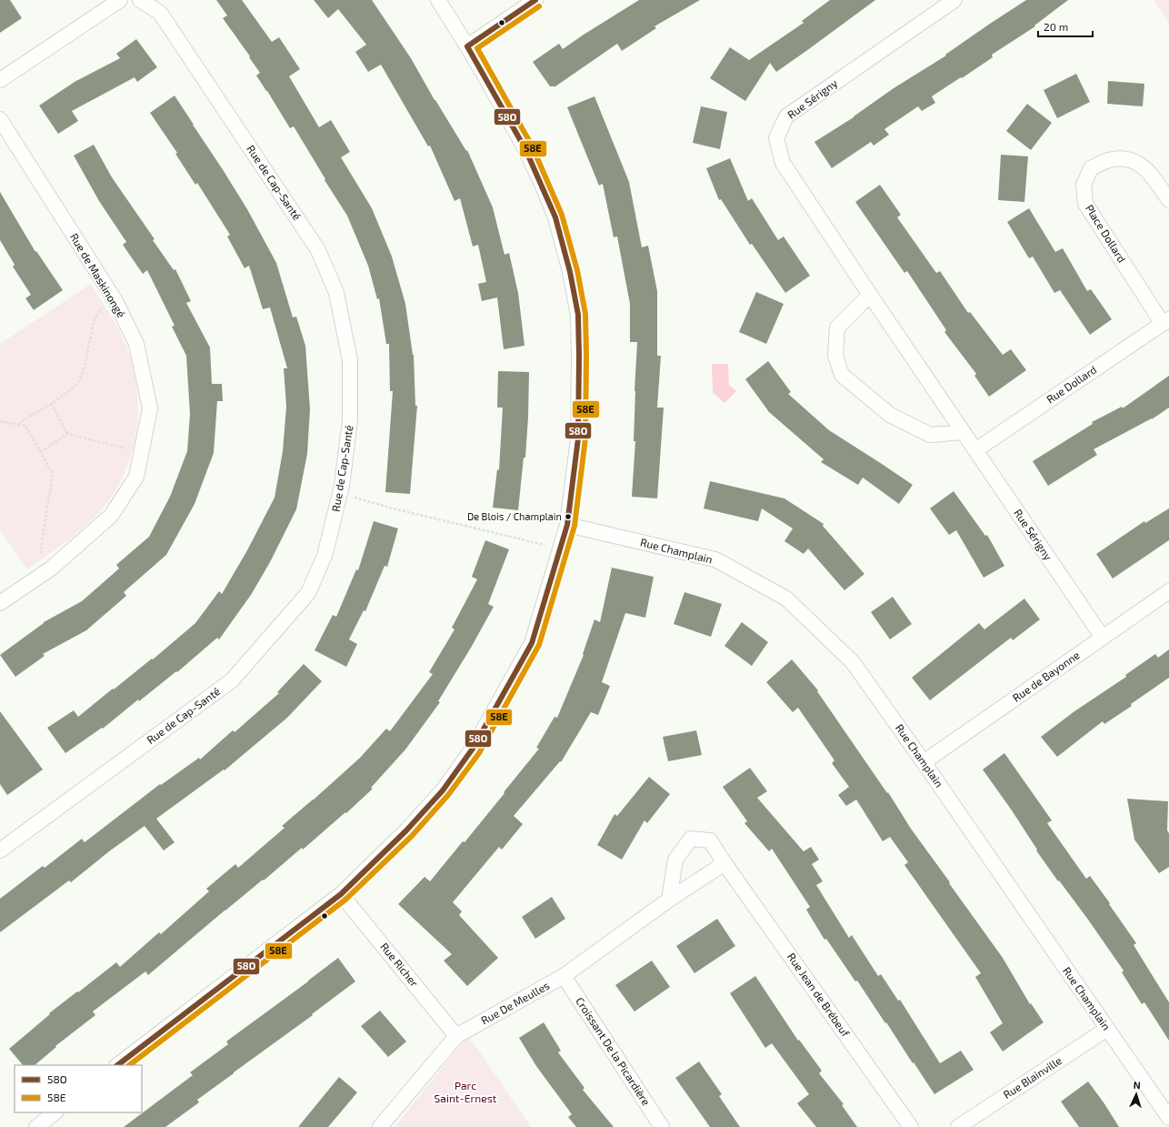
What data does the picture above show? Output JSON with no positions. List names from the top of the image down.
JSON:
{
  "streets": {
    "street": [
      "Rue Sérigny",
      "Rue de Cap-Santé",
      "Place Dollard",
      "Rue de Maskinongé",
      "Rue Dollard",
      "Rue Champlain",
      "Rue de Bayonne",
      "Rue Richer",
      "Rue Jean de Brébeuf",
      "Rue De Meulles",
      "Croissant De la Picardière",
      "Rue Blainville"
    ]
  },
  "crossings": [
    ["Rue Sérigny", "Rue Dollard"],
    ["Rue Sérigny", "Rue de Bayonne"],
    ["Place Dollard", "Rue Dollard"],
    ["Rue Champlain", "Rue de Bayonne"],
    ["Rue Champlain", "Rue Blainville"],
    ["Rue Richer", "Rue De Meulles"],
    ["Rue Jean de Brébeuf", "Rue De Meulles"],
    ["Rue De Meulles", "Croissant De la Picardière"]
  ],
  "parks": ["Parc Saint-Ernest"],
  "places": ["De Blois / Champlain"],
  "lines": ["transit line 58O", "transit line 58E"],
  "legend": ["58O", "58E"],
  "scale_bar": "20 m",
  "north": "top"
}
